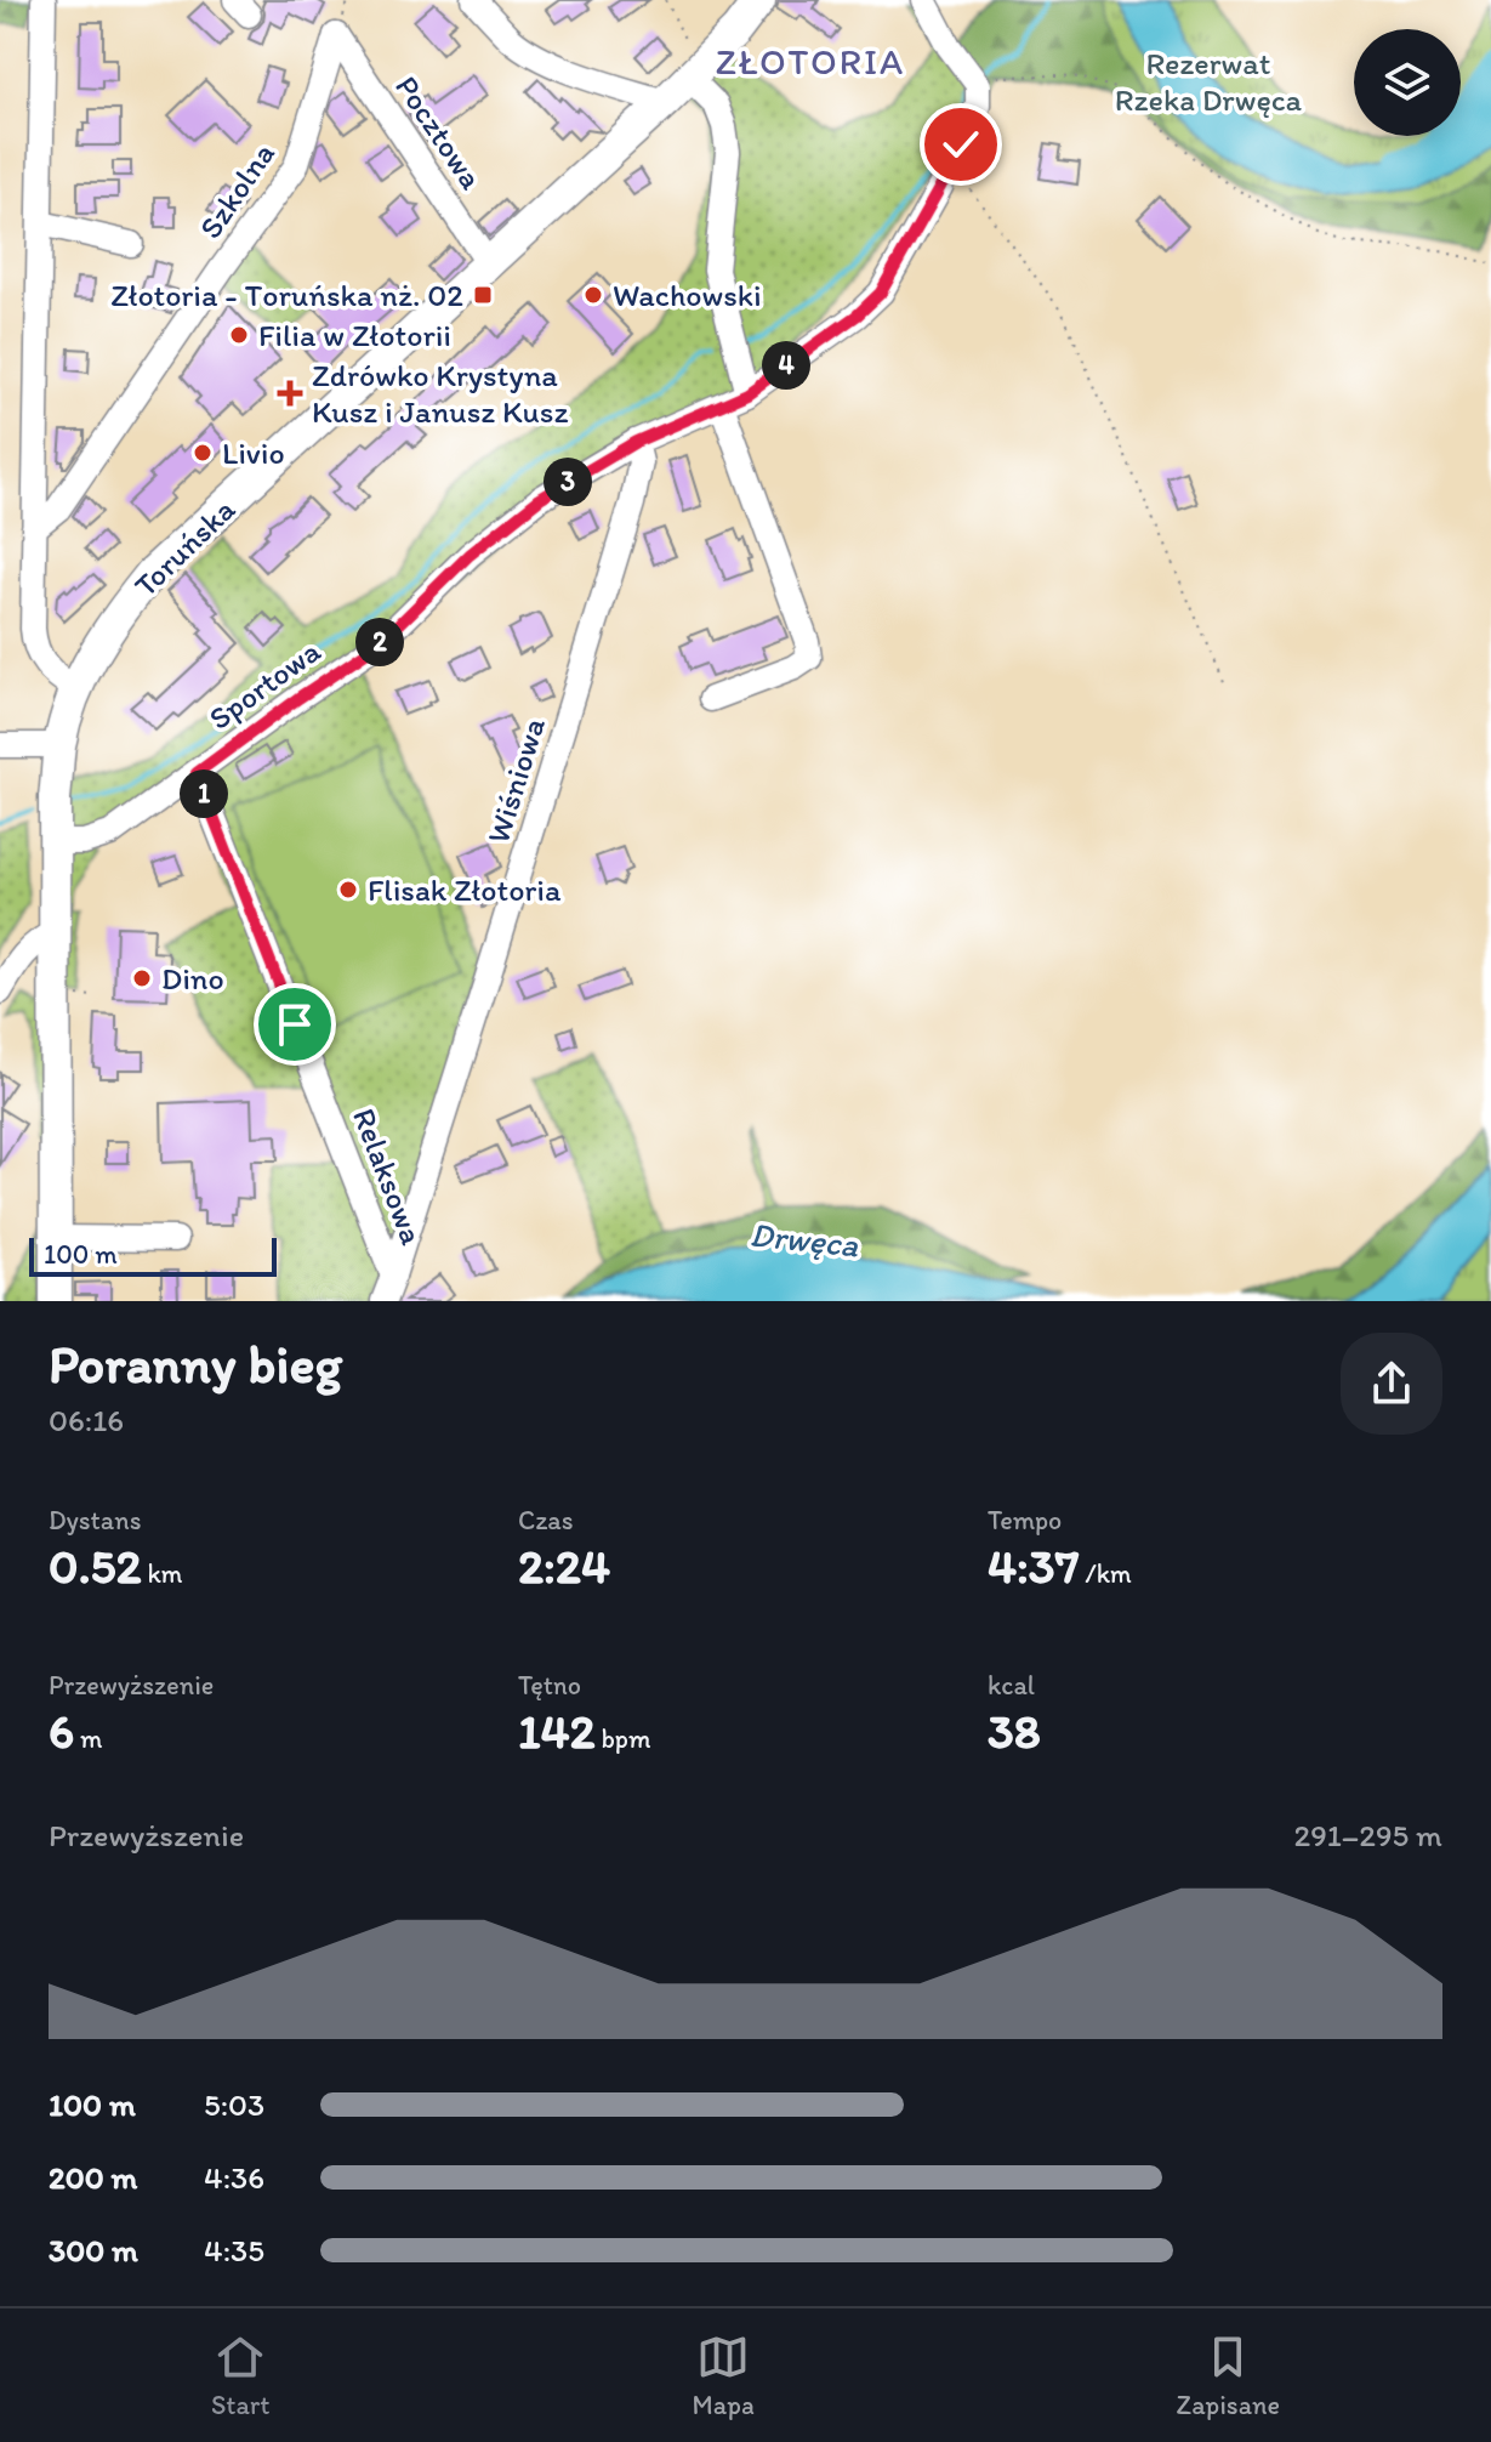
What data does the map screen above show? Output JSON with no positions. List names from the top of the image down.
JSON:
{
  "streets": {
    "main road": ["Toruńska"],
    "street": [
      "Pocztowa",
      "Szkolna",
      "Sportowa",
      "Wiśniowa",
      "Relaksowa"
    ]
  },
  "crossings": [
    ["Pocztowa", "Szkolna"],
    ["Pocztowa", "Toruńska"],
    ["Toruńska", "Sportowa"],
    ["Sportowa", "Wiśniowa"],
    ["Sportowa", "Relaksowa"],
    ["Wiśniowa", "Relaksowa"]
  ],
  "districts": ["ZŁOTORIA"],
  "water": ["Drwęca"],
  "parks": ["Rezerwat Rzeka Drwęca"],
  "places": {
    "transit": ["Złotoria - Toruńska nż. 02"],
    "other": [
      "Wachowski",
      "Filia w Złotorii",
      "Livio",
      "Flisak Złotoria",
      "Dino"
    ],
    "health": ["Zdrówko Krystyna Kusz i Janusz Kusz"]
  },
  "scale_bar": "100 m",
  "page": {
    "pins": [
      "4",
      "3",
      "2",
      "1"
    ],
    "scale": "100 m",
    "heading": ["Poranny bieg", "06:16"],
    "stats": [
      ["Dystans", "0.52 km"],
      ["Czas", "2:24"],
      ["Tempo", "4:37 /km"],
      ["Przewyższenie", "6 m"],
      ["Tętno", "142 bpm"],
      ["kcal", "38"]
    ],
    "chart": ["Przewyższenie", "291–295 m"],
    "list": [
      {
        "name": "100 m",
        "note": "5:03"
      },
      {
        "name": "200 m",
        "note": "4:36"
      },
      {
        "name": "300 m",
        "note": "4:35"
      }
    ],
    "tabs": ["Start", "Mapa", "Zapisane"]
  }
}
